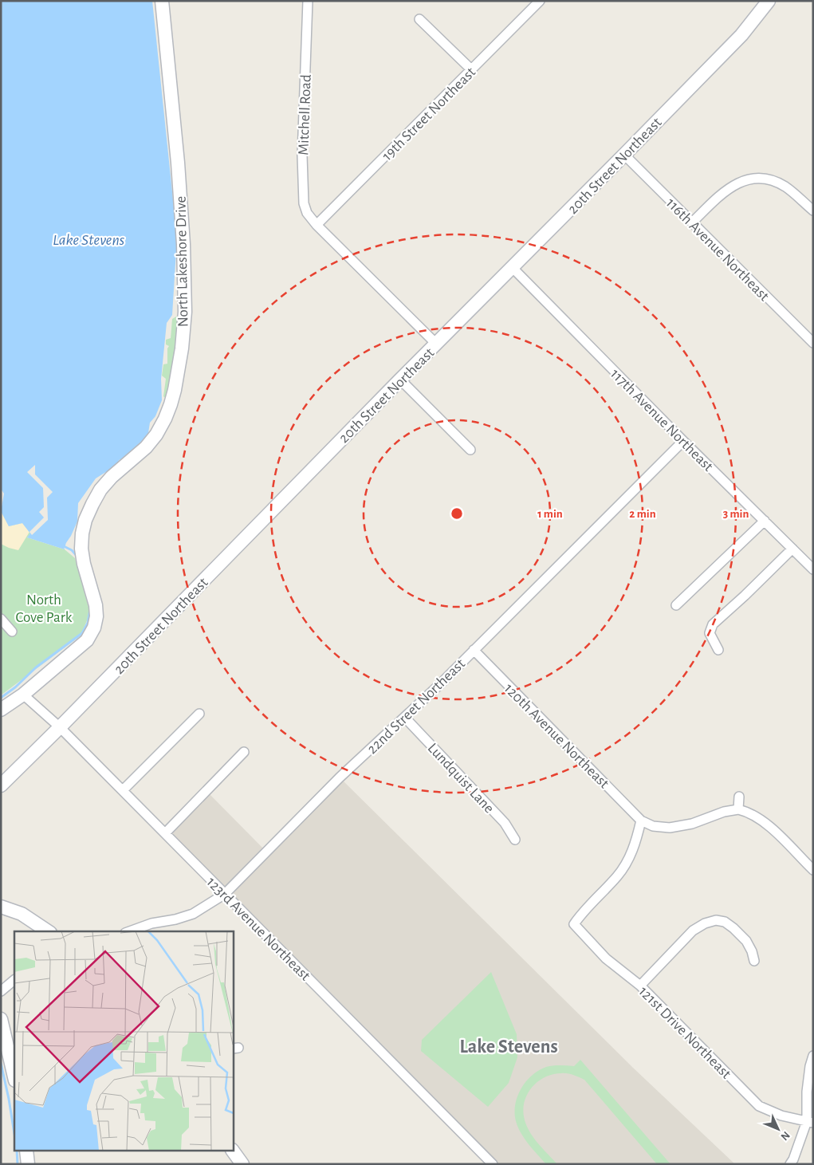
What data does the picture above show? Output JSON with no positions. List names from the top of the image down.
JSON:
{
  "streets": {
    "street": [
      "19th Street Northeast",
      "Mitchell Road",
      "20th Street Northeast",
      "116th Avenue Northeast",
      "North Lakeshore Drive",
      "117th Avenue Northeast",
      "22nd Street Northeast",
      "120th Avenue Northeast",
      "Lundquist Lane",
      "123rd Avenue Northeast",
      "121st Drive Northeast"
    ]
  },
  "crossings": [
    ["19th Street Northeast", "Mitchell Road"],
    ["Mitchell Road", "20th Street Northeast"],
    ["20th Street Northeast", "116th Avenue Northeast"],
    ["20th Street Northeast", "117th Avenue Northeast"],
    ["20th Street Northeast", "123rd Avenue Northeast"],
    ["North Lakeshore Drive", "123rd Avenue Northeast"],
    ["117th Avenue Northeast", "22nd Street Northeast"],
    ["22nd Street Northeast", "120th Avenue Northeast"],
    ["22nd Street Northeast", "Lundquist Lane"],
    ["22nd Street Northeast", "123rd Avenue Northeast"],
    ["120th Avenue Northeast", "121st Drive Northeast"]
  ],
  "districts": ["Lake Stevens"],
  "water": ["Lake Stevens"],
  "parks": ["North Cove Park"],
  "north": "bottom right",
  "rings": ["1 min", "2 min", "3 min"]
}
